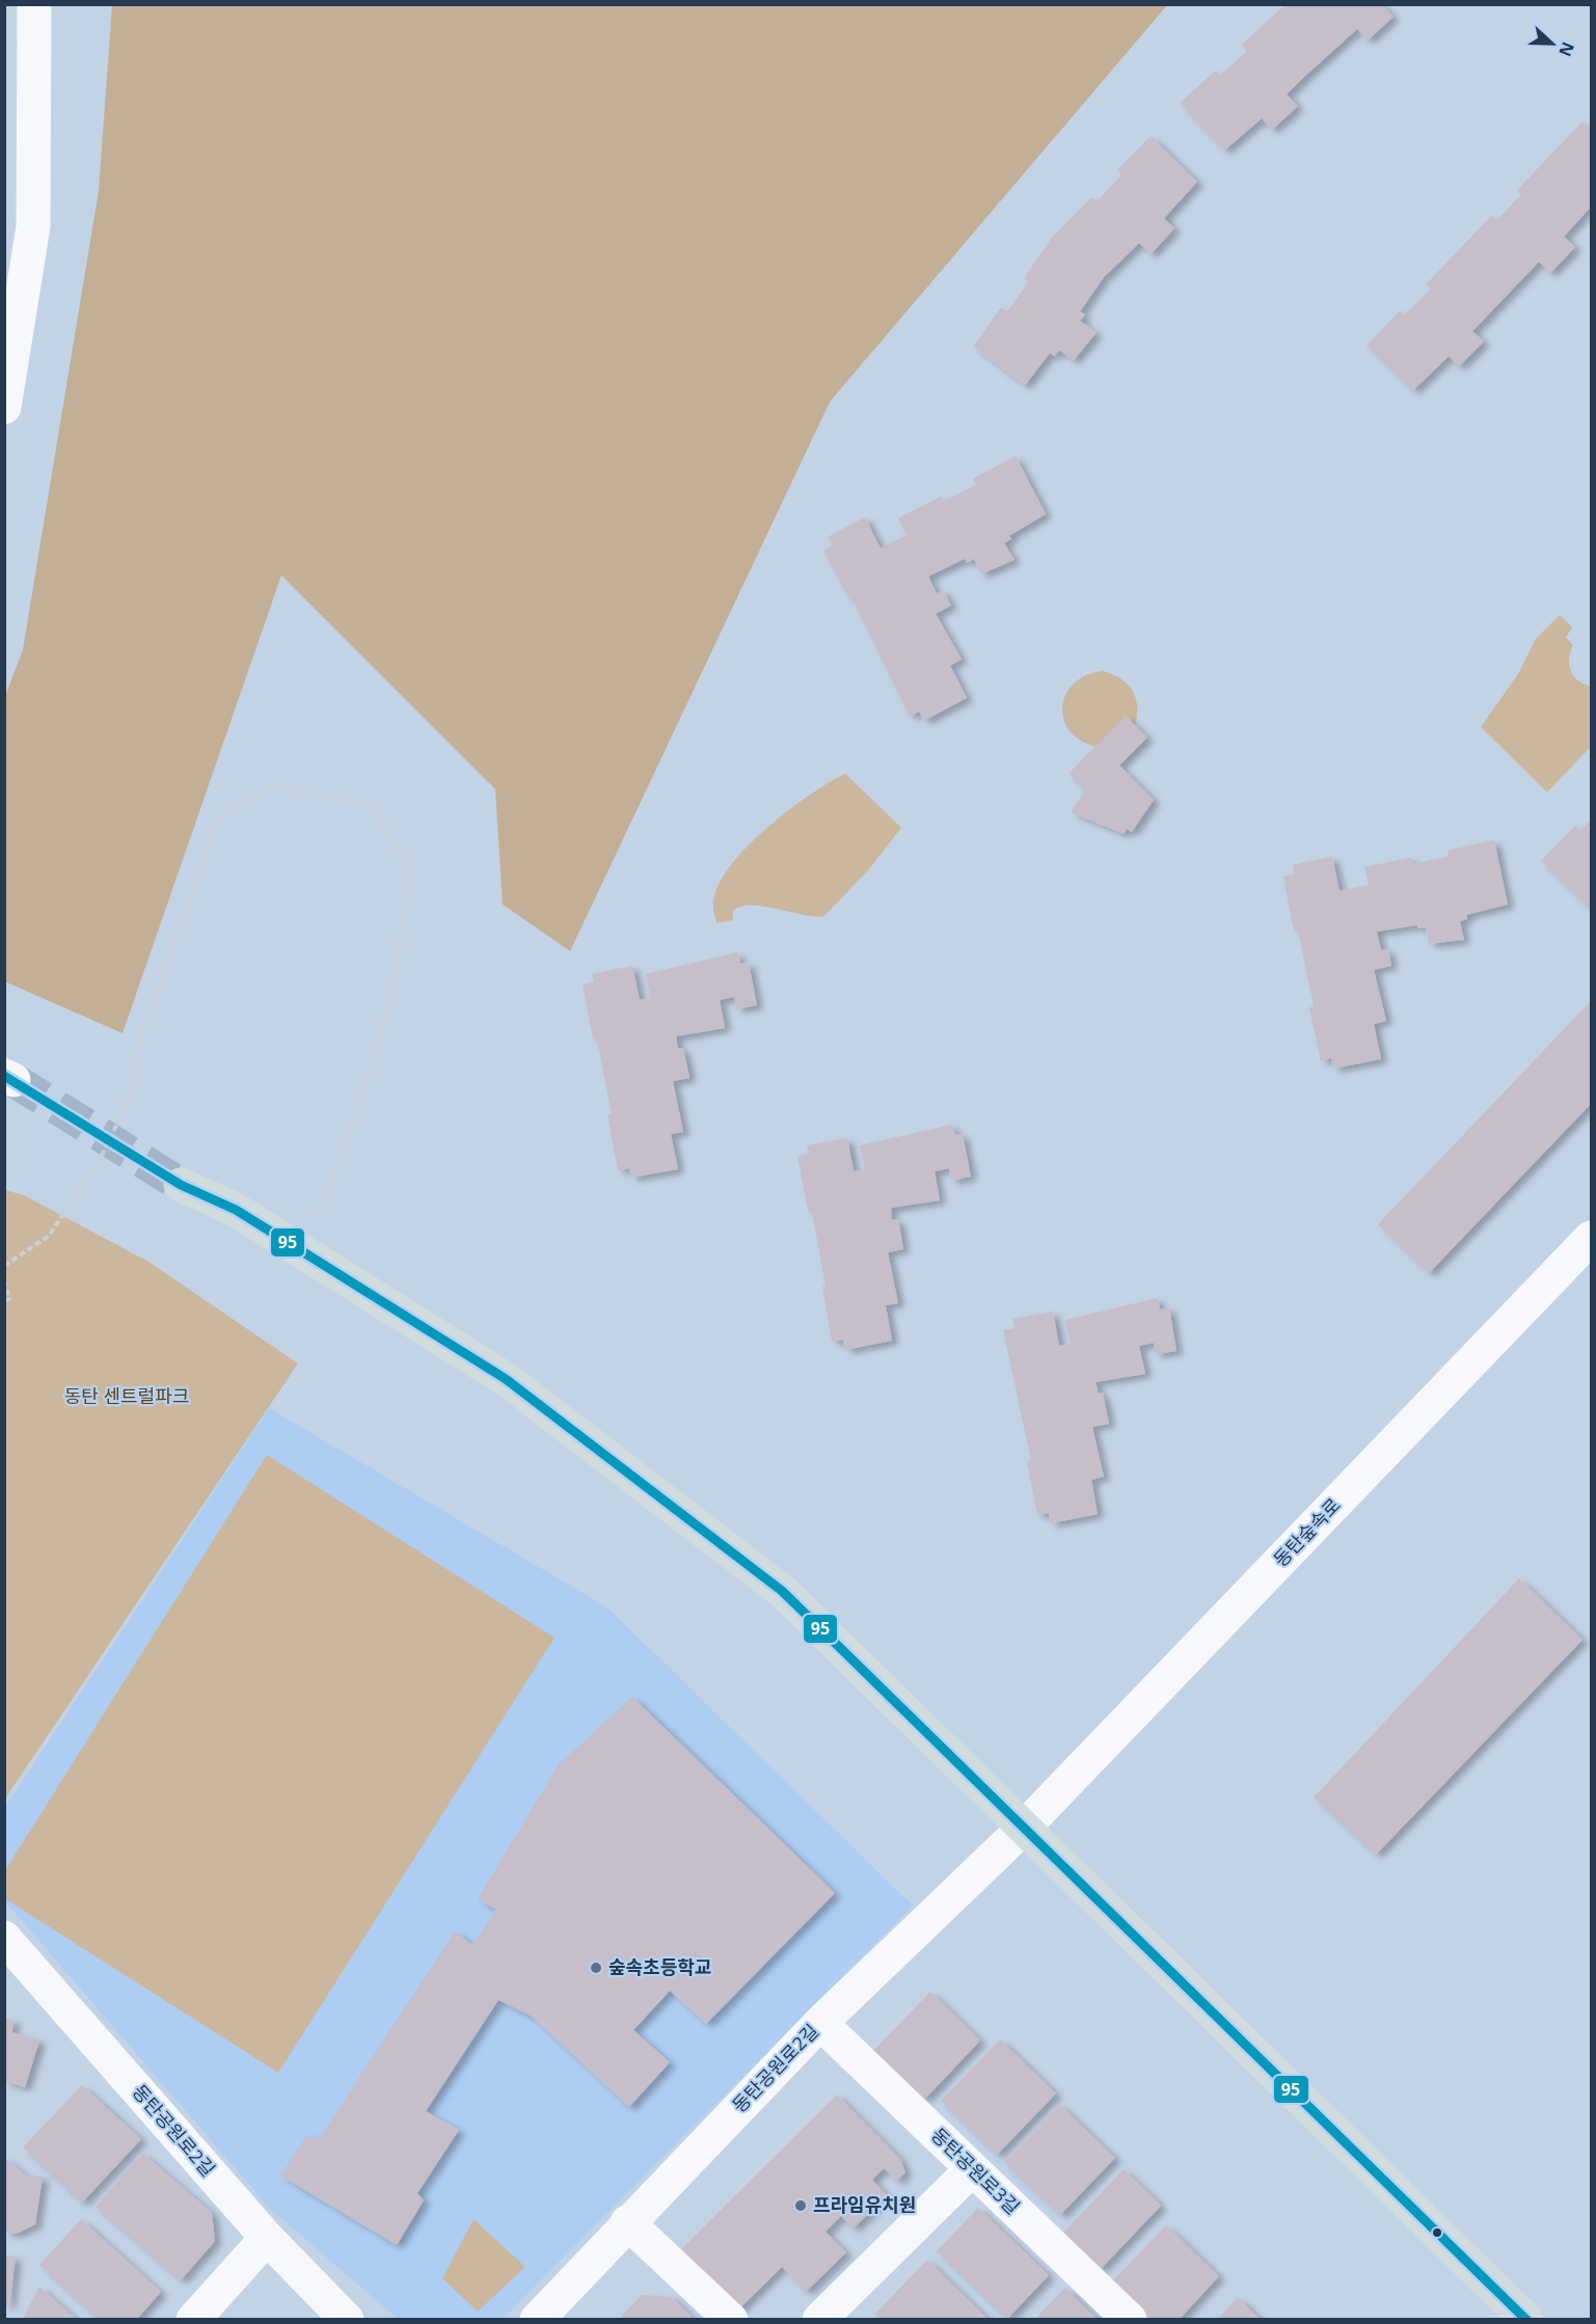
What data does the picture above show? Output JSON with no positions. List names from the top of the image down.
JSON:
{
  "streets": {
    "street": ["동탄숲속로", "동탄공원로2길", "동탄공원로3길"]
  },
  "crossings": [
    ["동탄숲속로", "동탄공원로2길"],
    ["동탄공원로2길", "동탄공원로3길"]
  ],
  "parks": ["동탄 센트럴파크"],
  "places": ["숲속초등학교", "프라임유치원"],
  "lines": ["transit line 95"],
  "north": "right"
}
